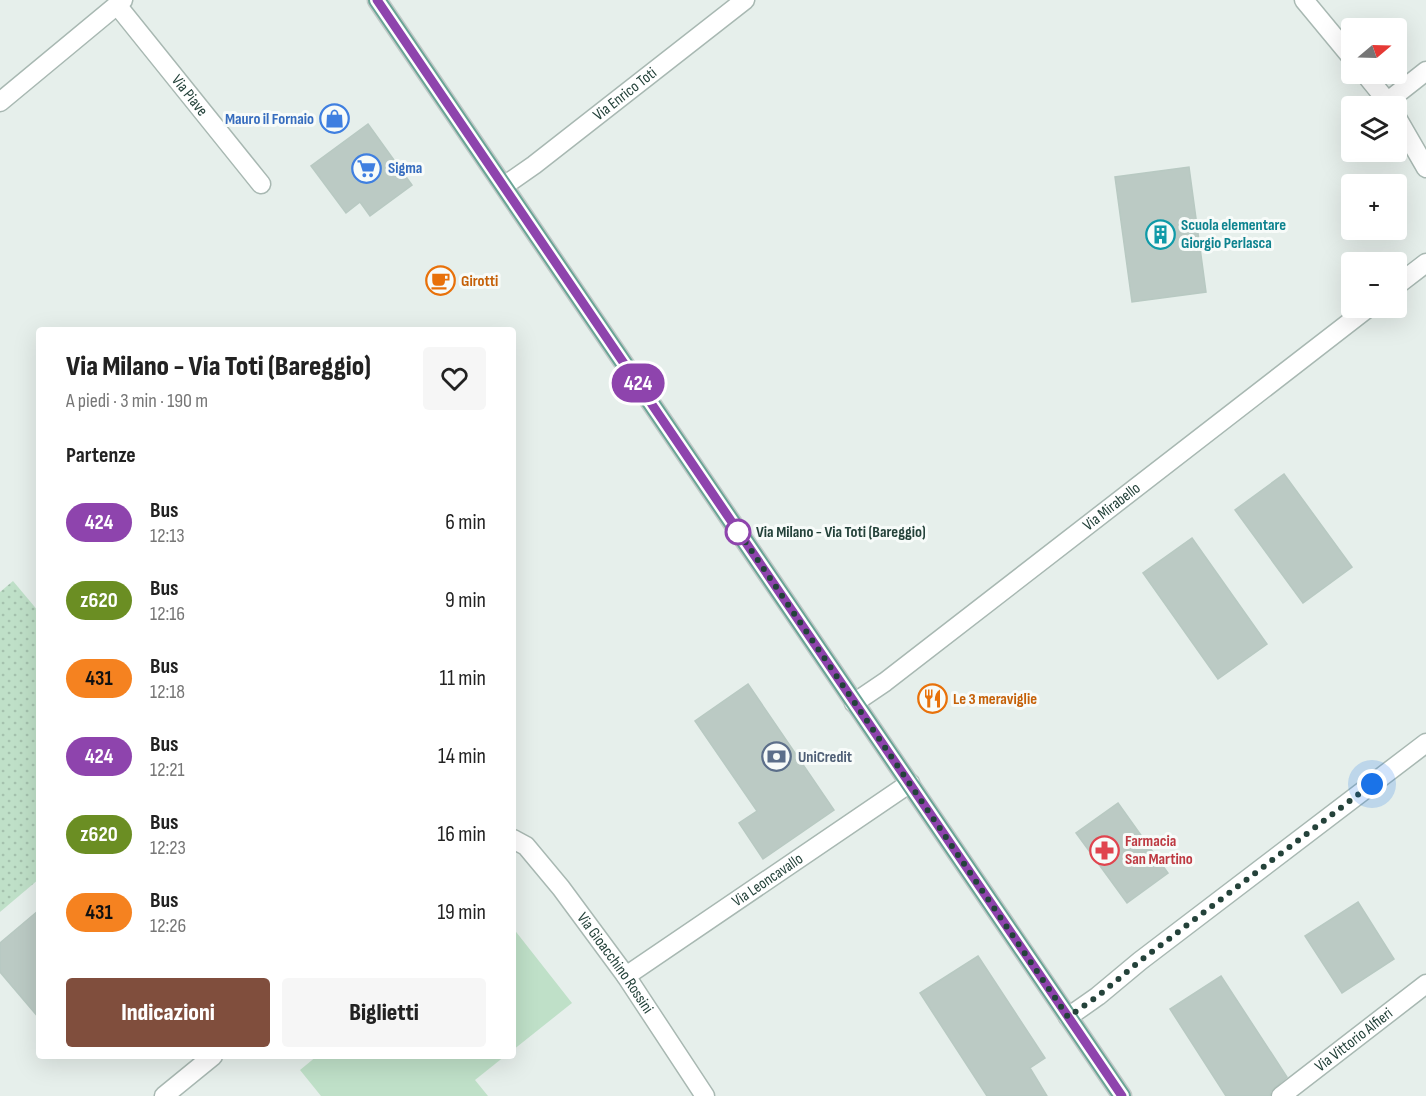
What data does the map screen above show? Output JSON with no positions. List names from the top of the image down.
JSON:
{
  "streets": {
    "street": [
      "Via Enrico Toti",
      "Via Piave",
      "Via Mirabello",
      "Via Leoncavallo",
      "Via Gioacchino Rossini",
      "Via Vittorio Alfieri"
    ]
  },
  "crossings": [
    ["Via Leoncavallo", "Via Gioacchino Rossini"]
  ],
  "places": {
    "shop": ["Mauro il Fornaio"],
    "supermarket": ["Sigma"],
    "building": ["Scuola elementare Giorgio Perlasca"],
    "cafe": ["Girotti"],
    "other": ["Via Milano - Via Toti (Bareggio)"],
    "restaurant": ["Le 3 meraviglie"],
    "bank": ["UniCredit"],
    "pharmacy": ["Farmacia San Martino"]
  },
  "lines": ["bus line 424"],
  "north": "right",
  "page": {
    "on_map": "424",
    "map_buttons": ["+", "−"],
    "heading": [
      ["Via Milano - Via Toti (Bareggio)", "A piedi · 3 min · 190 m"],
      "Partenze"
    ],
    "list": [
      {
        "mark": "424",
        "name": "Bus",
        "note": "12:13",
        "value": "6 min"
      },
      {
        "mark": "z620",
        "name": "Bus",
        "note": "12:16",
        "value": "9 min"
      },
      {
        "mark": "431",
        "name": "Bus",
        "note": "12:18",
        "value": "11 min"
      },
      {
        "mark": "424",
        "name": "Bus",
        "note": "12:21",
        "value": "14 min"
      },
      {
        "mark": "z620",
        "name": "Bus",
        "note": "12:23",
        "value": "16 min"
      },
      {
        "mark": "431",
        "name": "Bus",
        "note": "12:26",
        "value": "19 min"
      }
    ],
    "buttons": ["Indicazioni", "Biglietti"]
  }
}
